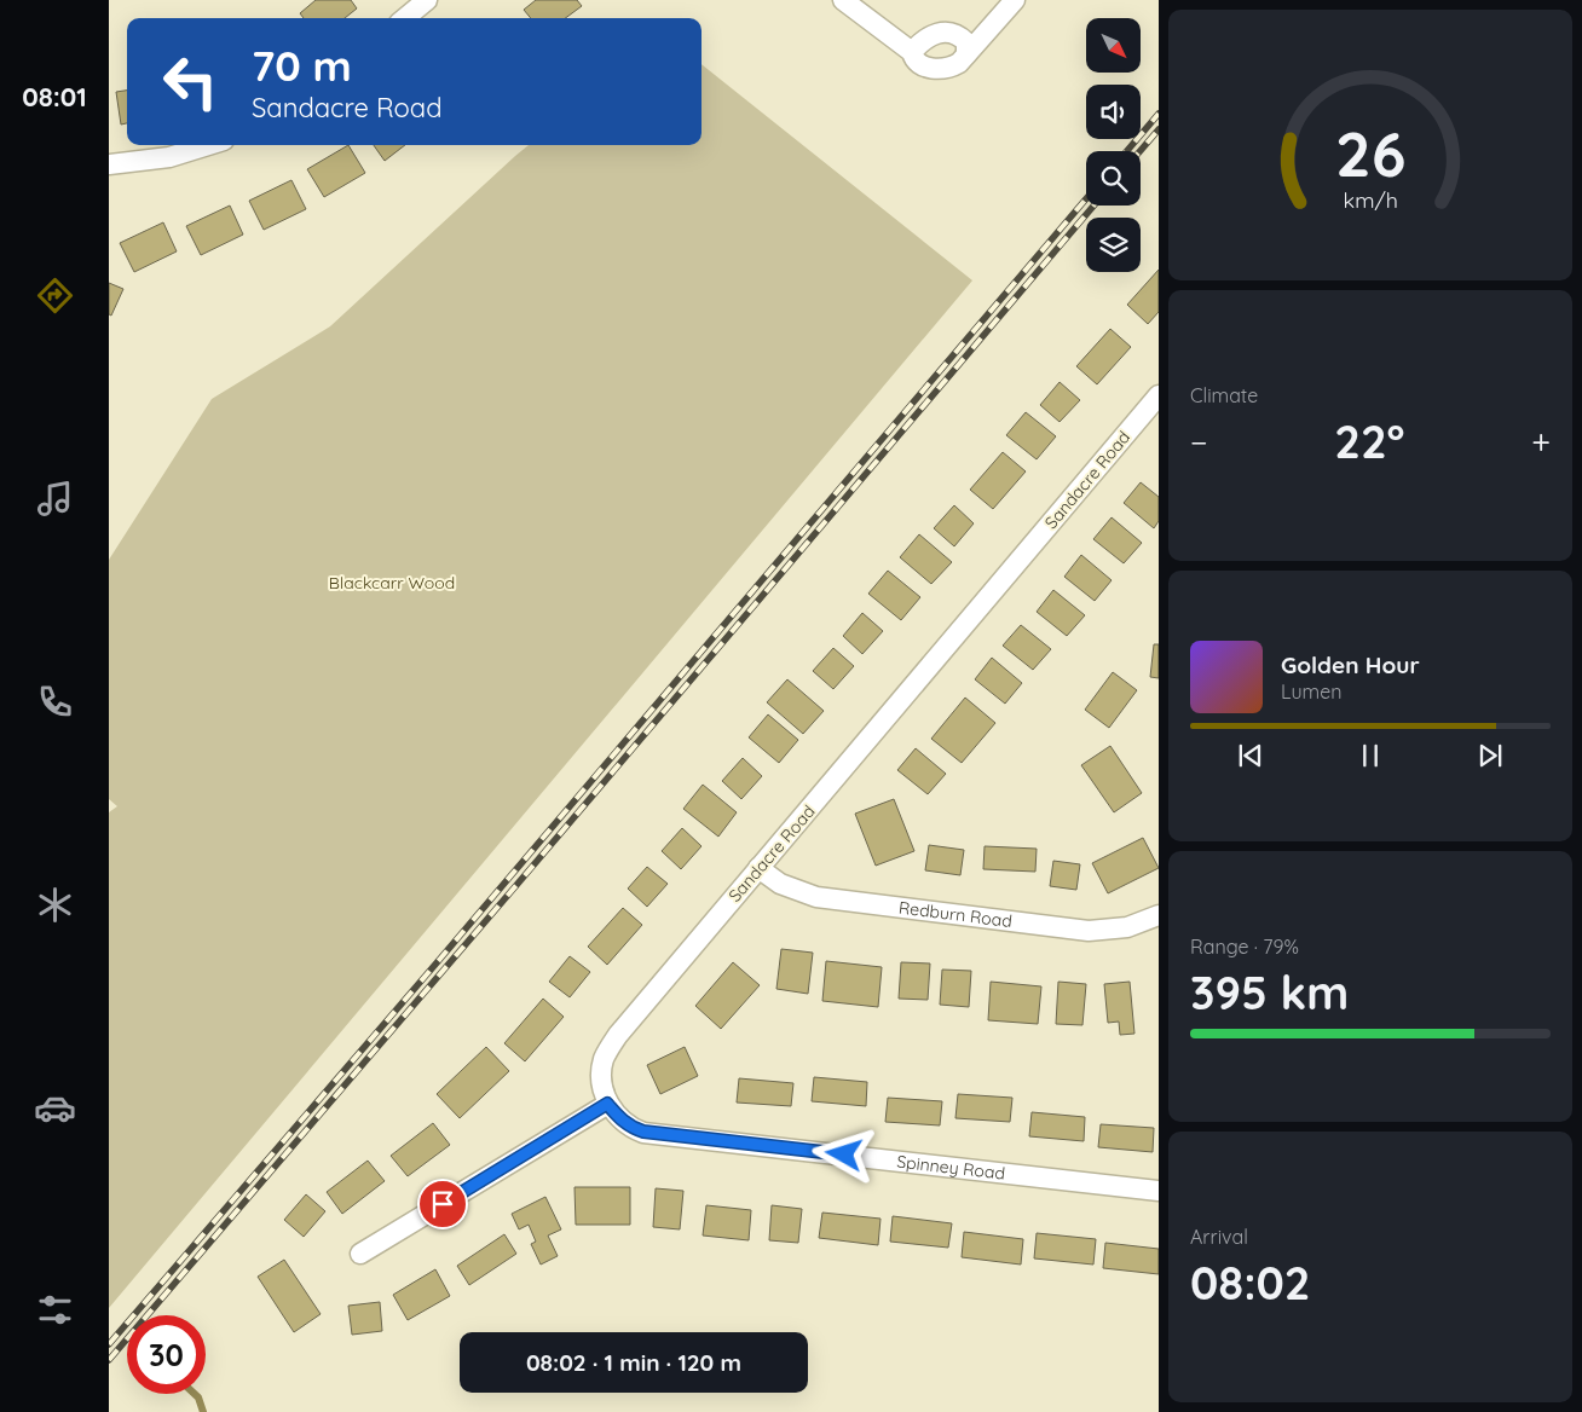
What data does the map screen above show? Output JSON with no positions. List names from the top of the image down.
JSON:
{
  "streets": {
    "street": ["Sandacre Road", "Redburn Road", "Spinney Road"]
  },
  "crossings": [
    ["Sandacre Road", "Redburn Road"],
    ["Sandacre Road", "Spinney Road"]
  ],
  "parks": ["Blackcarr Wood"],
  "north": "bottom right",
  "page": {
    "tabs": "08:01",
    "turn": ["70 m", "Sandacre Road"],
    "tile": [
      "Climate",
      ["Range · 79%", "395 km"],
      ["Arrival", "08:02"]
    ],
    "heat": ["−", "22°", "+"],
    "song": ["Golden Hour", "Lumen"],
    "limit": "30",
    "trip": "08:02 · 1 min · 120 m",
    "gauge": ["26", "km/h"]
  }
}
